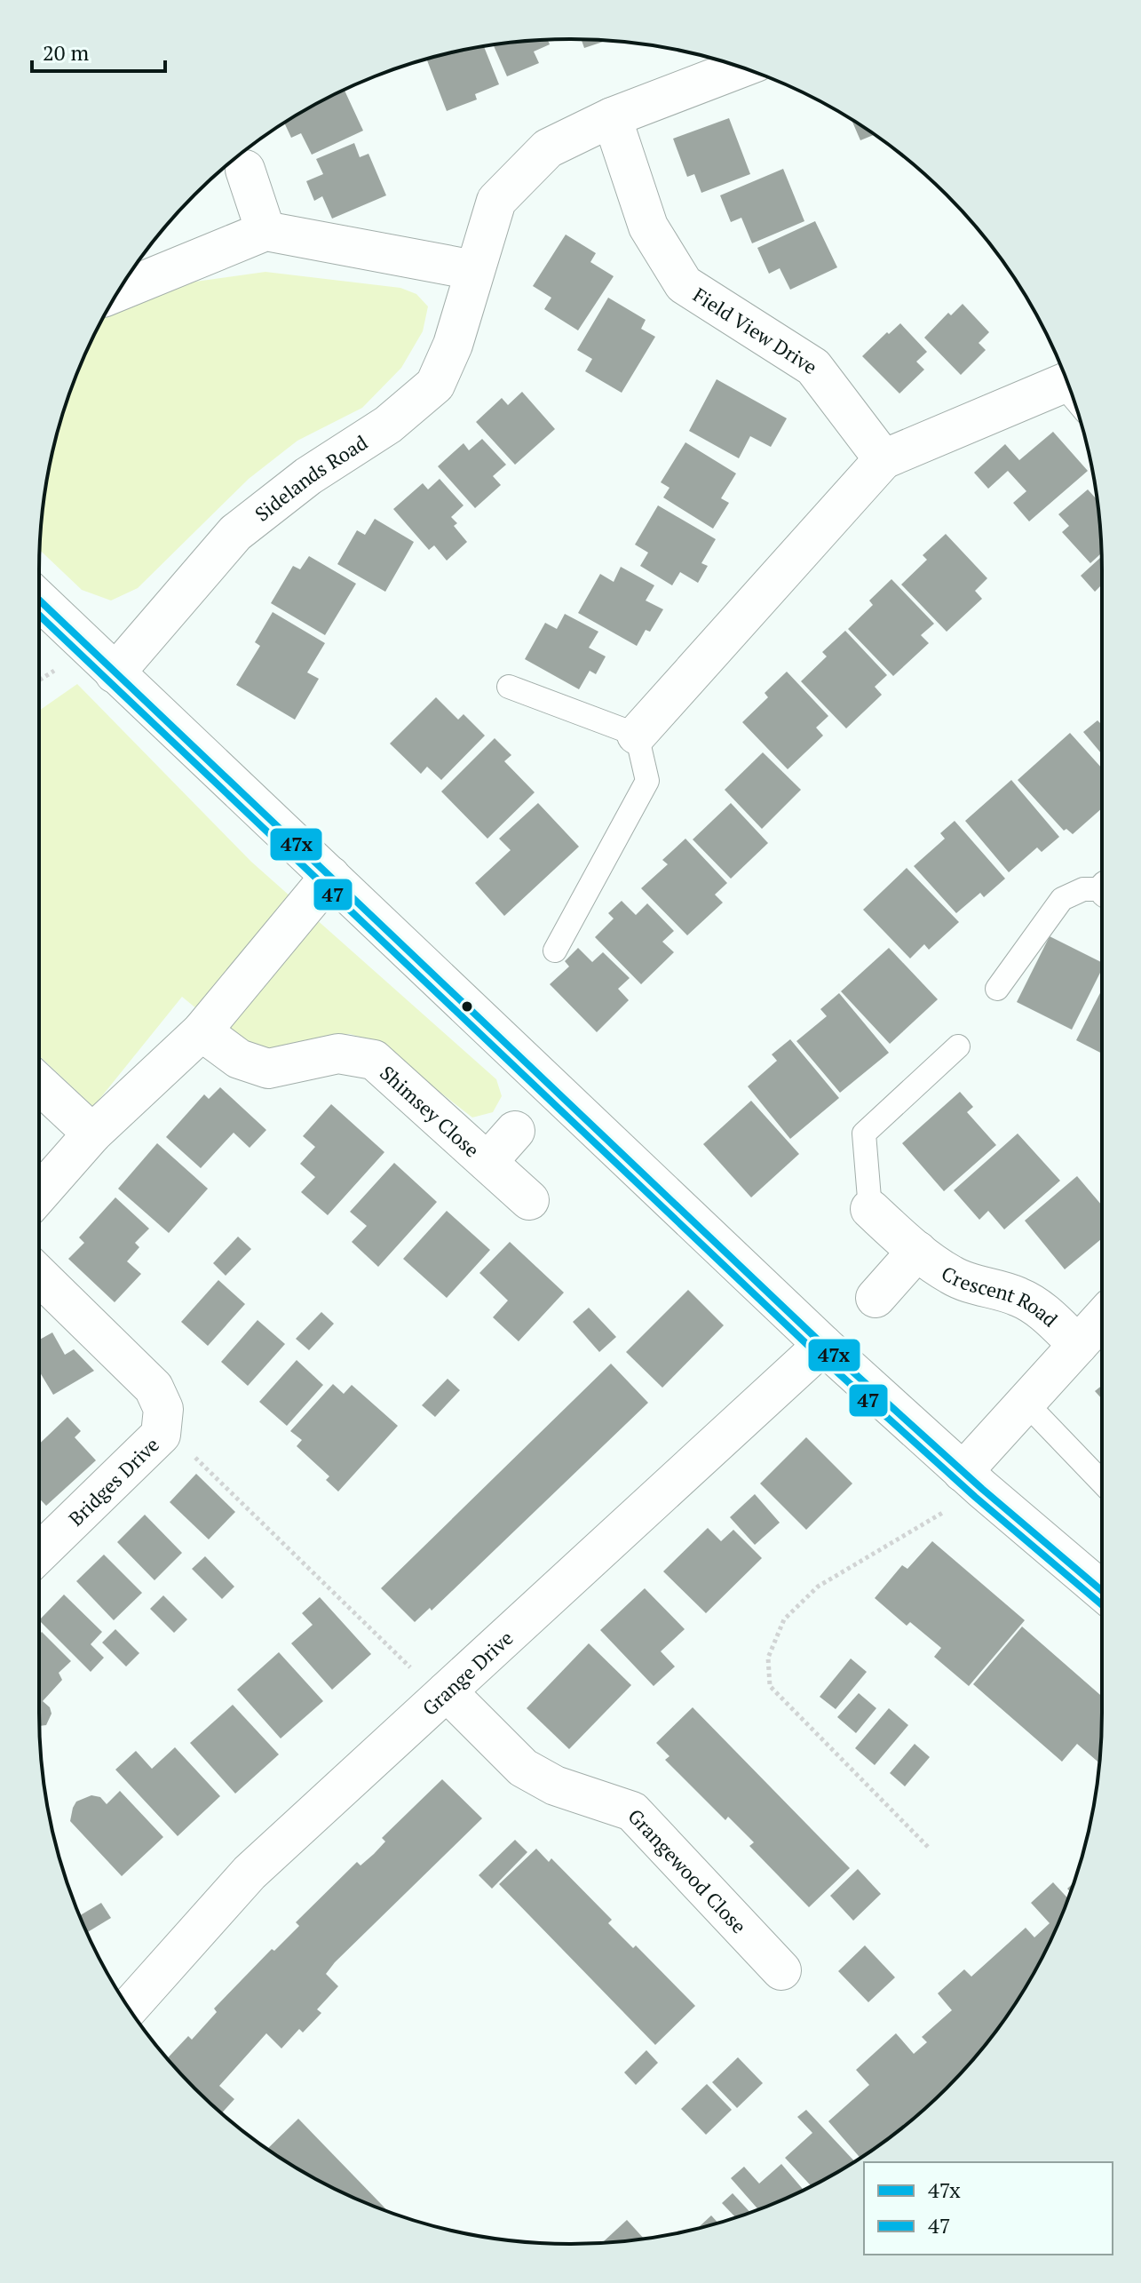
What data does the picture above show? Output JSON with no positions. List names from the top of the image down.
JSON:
{
  "streets": {
    "street": [
      "Field View Drive",
      "Sidelands Road",
      "Shimsey Close",
      "Crescent Road",
      "Bridges Drive",
      "Grange Drive",
      "Grangewood Close"
    ]
  },
  "crossings": [
    ["Field View Drive", "Sidelands Road"],
    ["Grange Drive", "Grangewood Close"]
  ],
  "lines": ["transit line 47x", "transit line 47"],
  "legend": ["47x", "47"],
  "scale_bar": "20 m"
}
